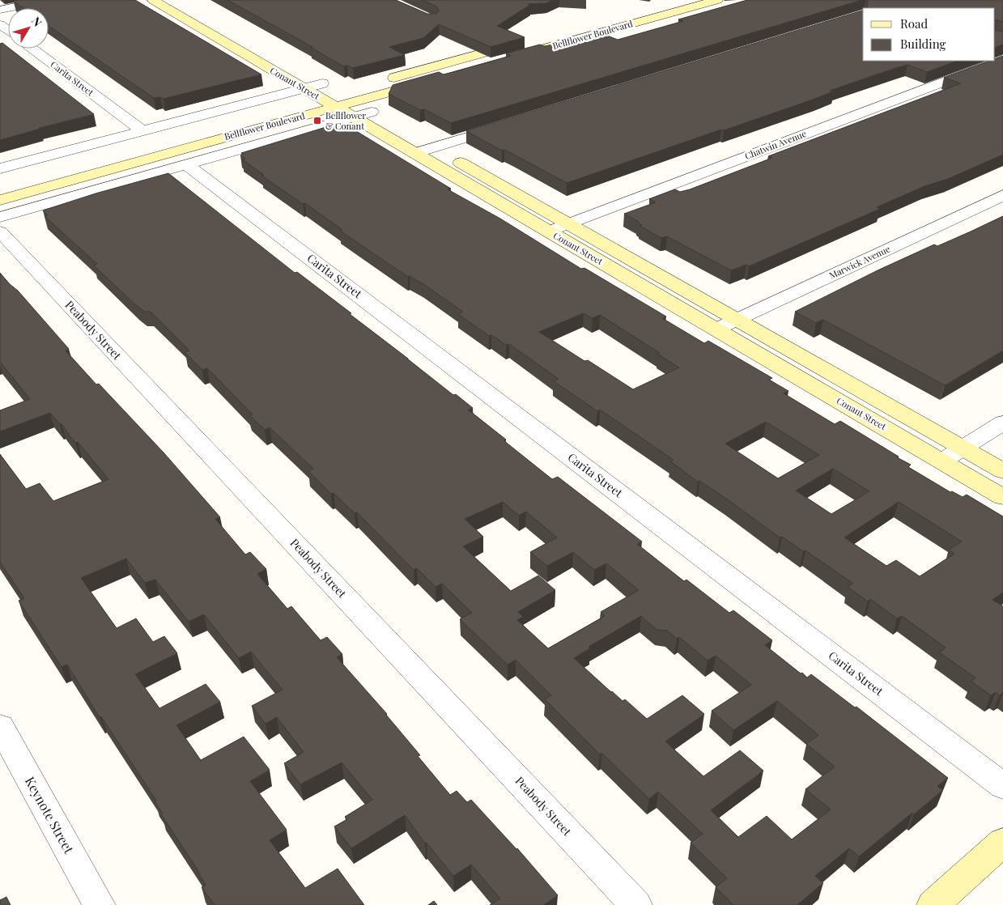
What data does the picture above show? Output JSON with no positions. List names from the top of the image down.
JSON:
{
  "streets": {
    "street": [
      "Bellflower Boulevard",
      "Carita Street",
      "Conant Street",
      "Chatwin Avenue",
      "Marwick Avenue",
      "Peabody Street",
      "Keynote Street"
    ]
  },
  "crossings": [
    ["Bellflower Boulevard", "Carita Street"],
    ["Bellflower Boulevard", "Conant Street"],
    ["Conant Street", "Chatwin Avenue"],
    ["Conant Street", "Marwick Avenue"]
  ],
  "places": {
    "transit": ["Bellflower & Conant"]
  },
  "legend": ["Road", "Building"],
  "north": "top right"
}
